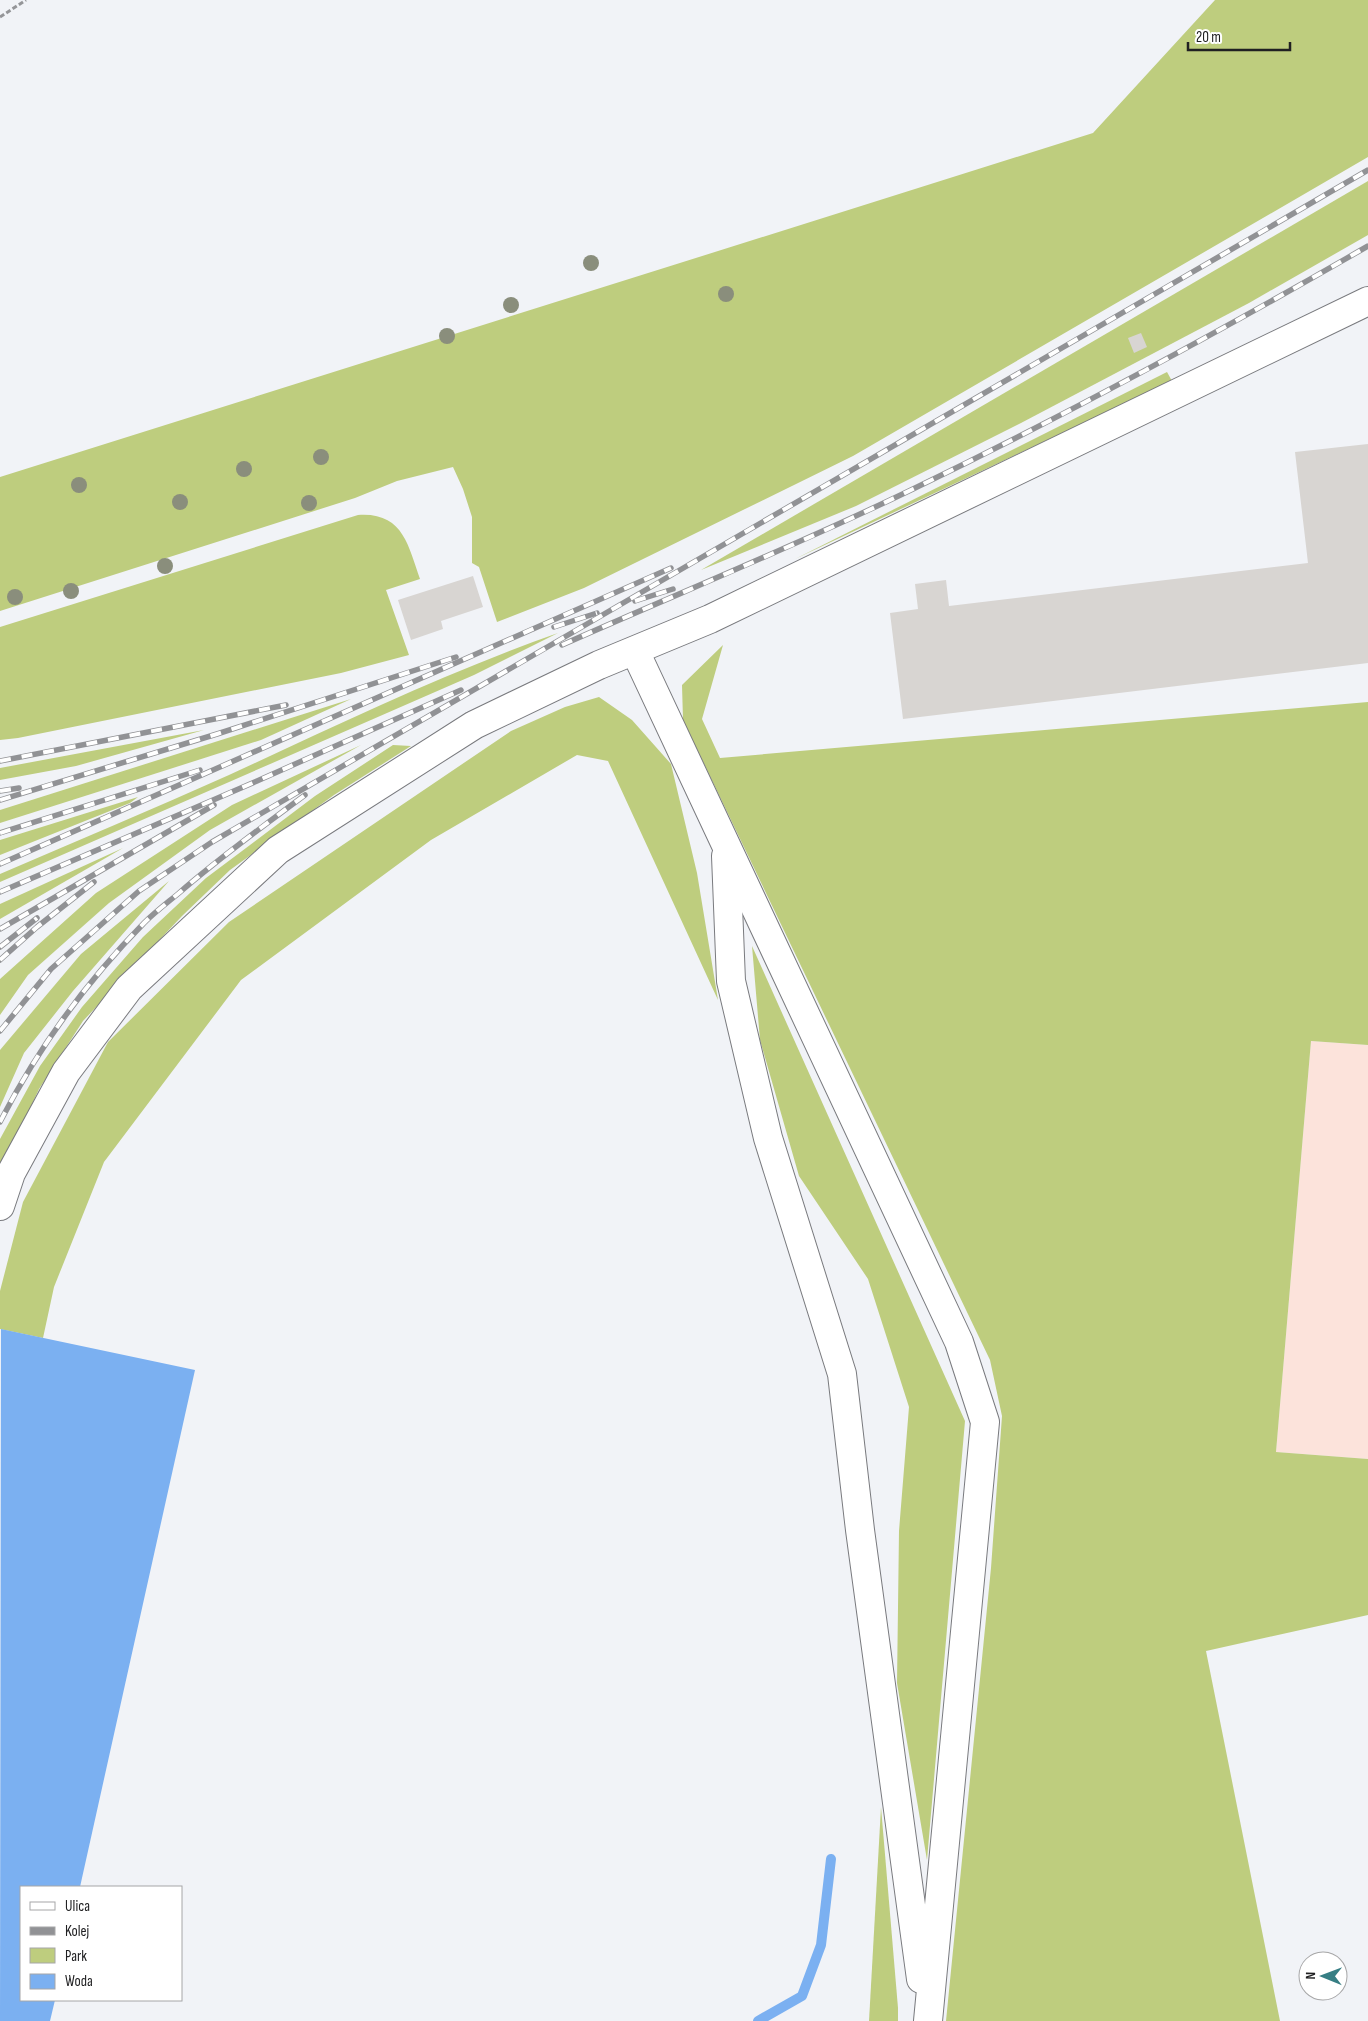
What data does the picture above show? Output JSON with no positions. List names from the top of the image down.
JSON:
{
  "legend": [
    "Ulica",
    "Kolej",
    "Park",
    "Woda"
  ],
  "scale_bar": "20 m",
  "north": "left"
}
